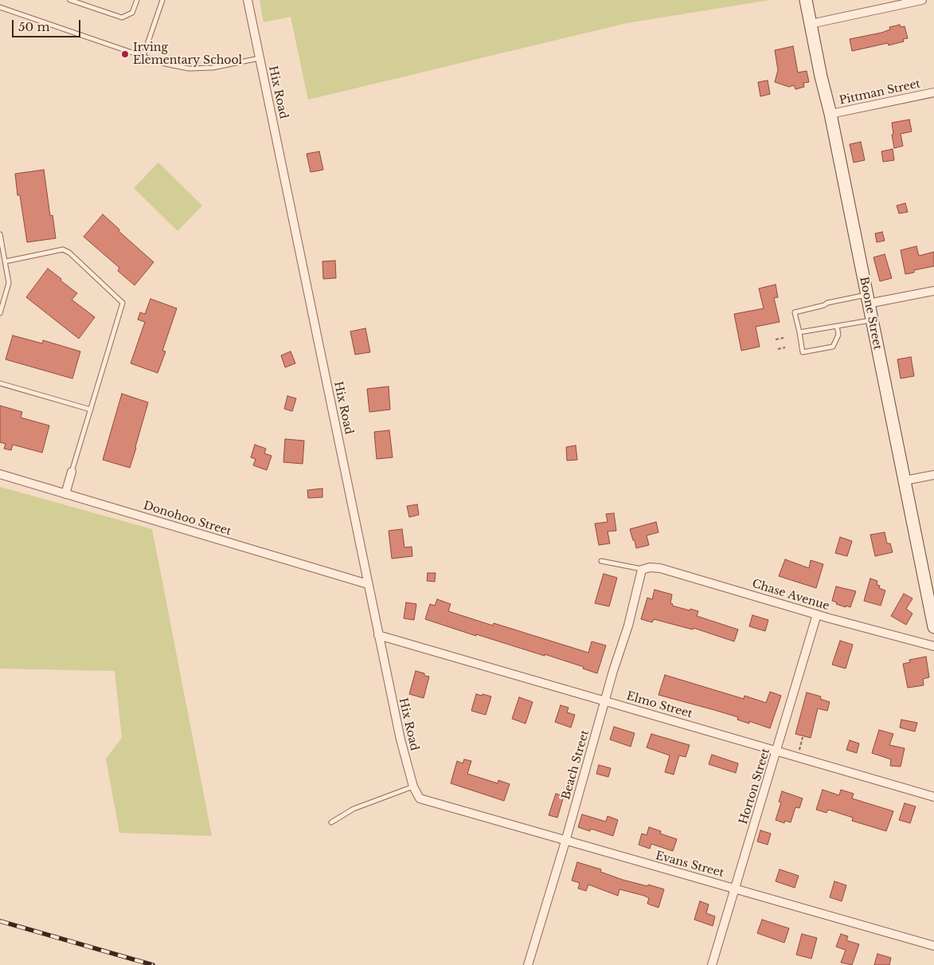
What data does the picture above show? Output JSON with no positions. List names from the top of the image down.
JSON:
{
  "streets": {
    "street": [
      "Hix Road",
      "Pittman Street",
      "Boone Street",
      "Donohoo Street",
      "Chase Avenue",
      "Elmo Street",
      "Beach Street",
      "Horton Street",
      "Evans Street"
    ]
  },
  "crossings": [
    ["Hix Road", "Donohoo Street"],
    ["Hix Road", "Elmo Street"],
    ["Hix Road", "Evans Street"],
    ["Pittman Street", "Boone Street"],
    ["Chase Avenue", "Beach Street"],
    ["Chase Avenue", "Horton Street"],
    ["Elmo Street", "Beach Street"],
    ["Elmo Street", "Horton Street"],
    ["Beach Street", "Evans Street"],
    ["Horton Street", "Evans Street"]
  ],
  "places": ["Irving Elementary School"],
  "scale_bar": "50 m"
}
